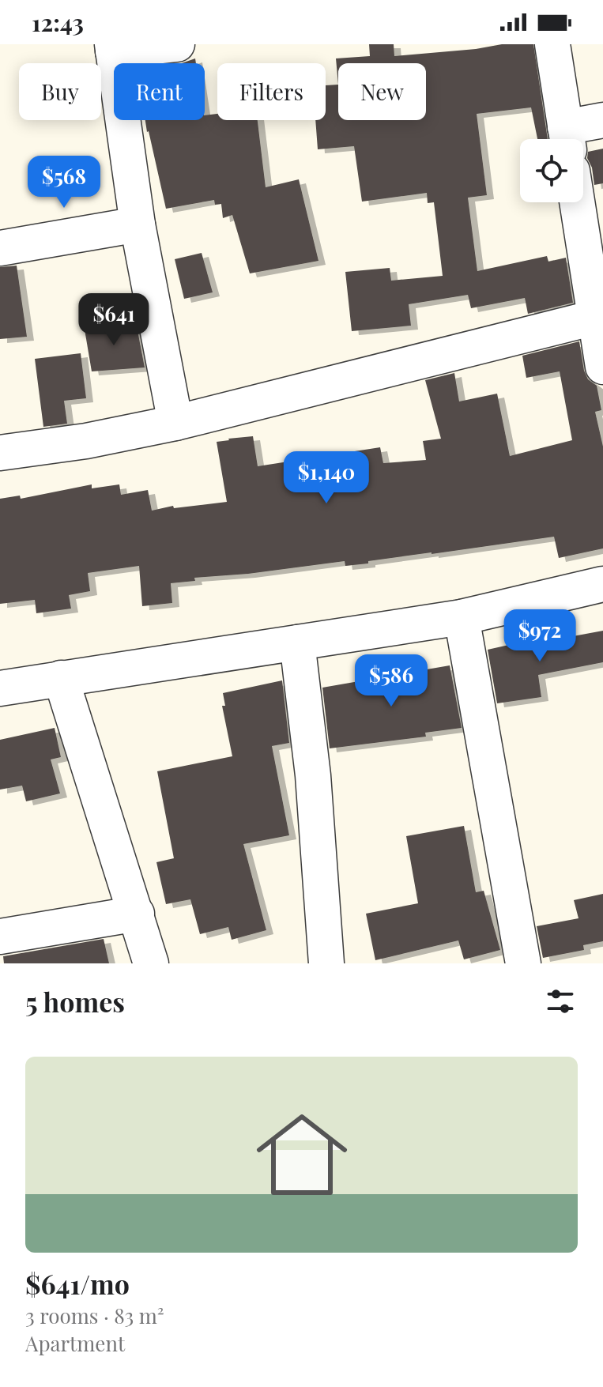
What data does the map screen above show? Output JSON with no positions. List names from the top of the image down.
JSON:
{
  "page": {
    "status": "12:43",
    "chip": [
      "Buy",
      "Rent",
      "Filters",
      "New"
    ],
    "price": [
      "$568",
      "$641",
      "$1,140",
      "$972",
      "$586"
    ],
    "heading": "5 homes",
    "list": [
      {
        "name": "$641/mo",
        "note": "3 rooms · 83 m² · Apartment"
      }
    ]
  }
}
